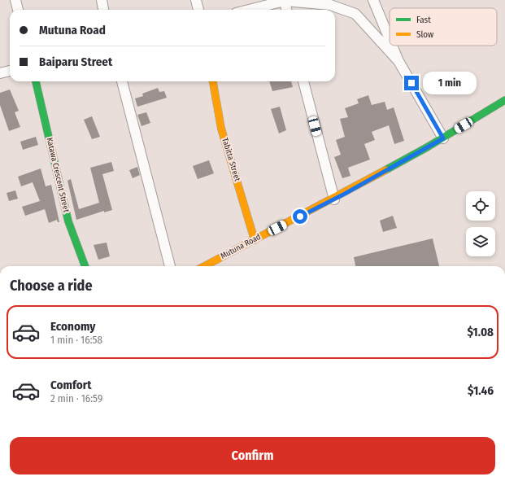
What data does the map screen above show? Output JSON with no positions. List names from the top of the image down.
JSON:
{
  "streets": {
    "street": ["Tabitta Street", "Katawa Crescent Street", "Mutuna Road"]
  },
  "crossings": [
    ["Tabitta Street", "Mutuna Road"]
  ],
  "legend": ["Fast", "Slow"],
  "page": {
    "banner": ["Mutuna Road", "Baiparu Street"],
    "bubble": "1 min",
    "heading": "Choose a ride",
    "list": [
      {
        "name": "Economy",
        "note": "1 min · 16:58",
        "value": "$1.08"
      },
      {
        "name": "Comfort",
        "note": "2 min · 16:59",
        "value": "$1.46"
      }
    ],
    "buttons": "Confirm"
  }
}
